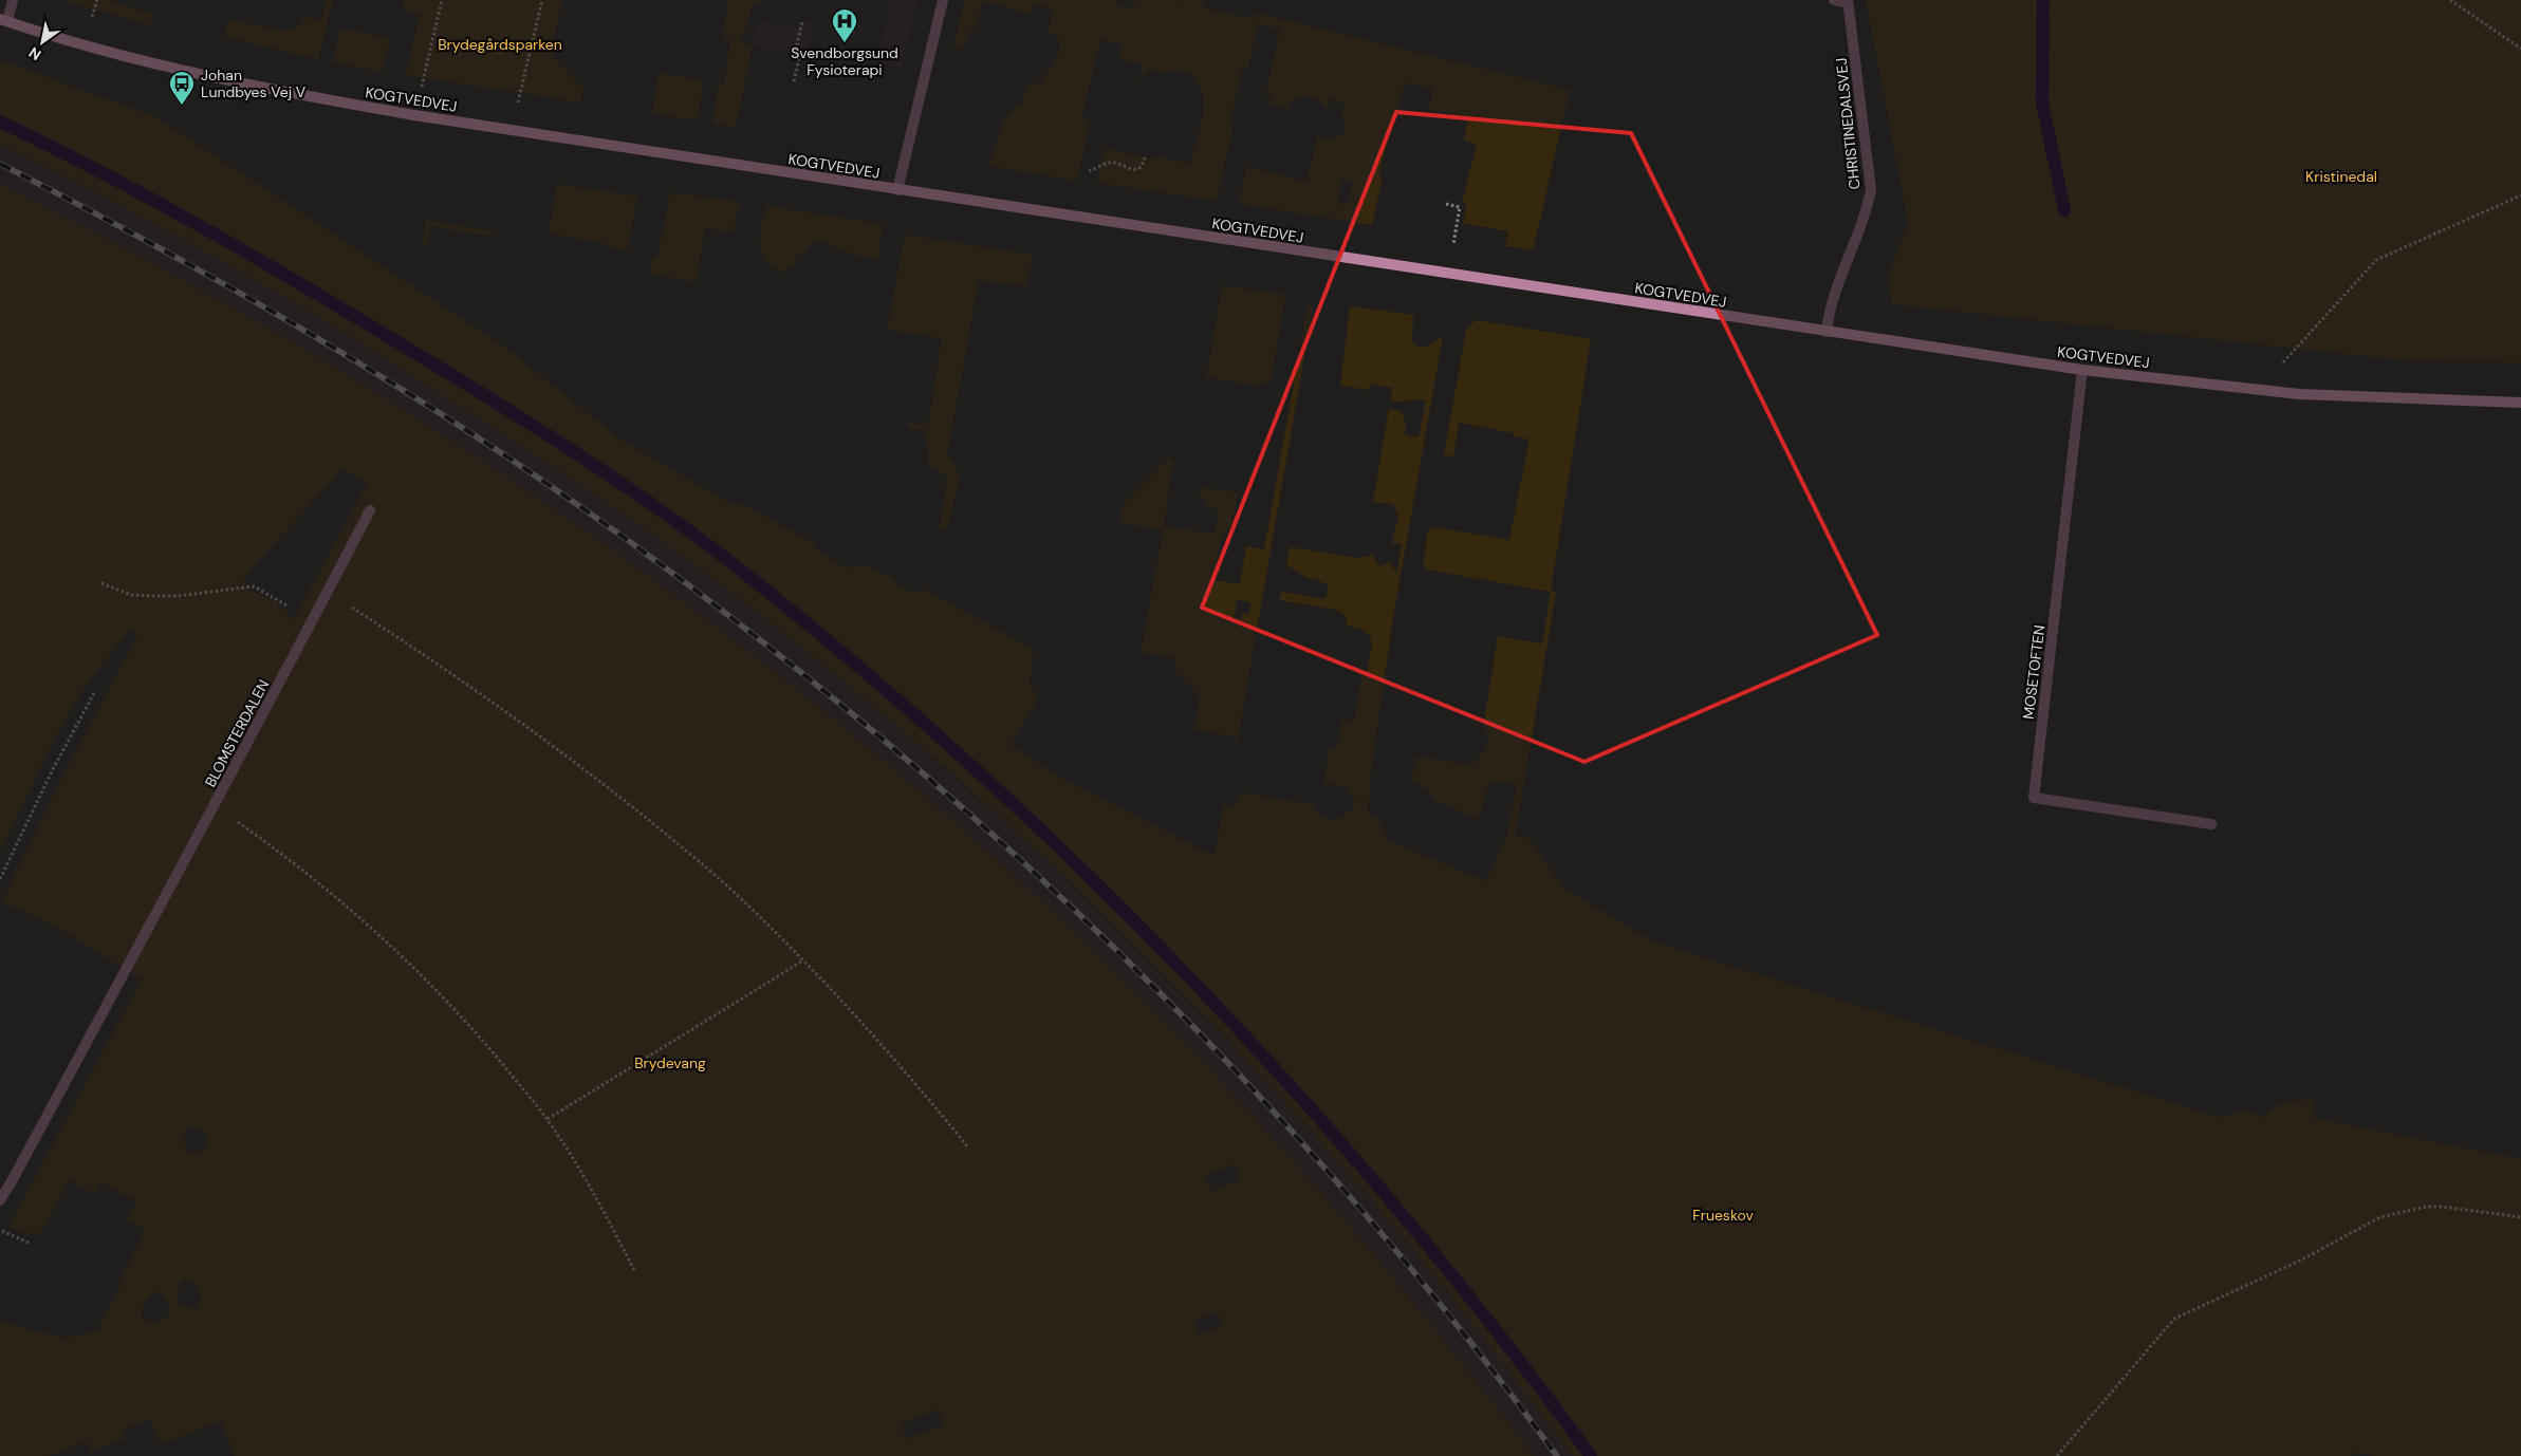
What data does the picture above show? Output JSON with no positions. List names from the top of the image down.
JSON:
{
  "streets": {
    "street": [
      "KOGTVEDVEJ",
      "CHRISTINEDALSVEJ",
      "MOSETOFTEN",
      "BLOMSTERDALEN"
    ]
  },
  "crossings": [
    ["KOGTVEDVEJ", "CHRISTINEDALSVEJ"],
    ["KOGTVEDVEJ", "MOSETOFTEN"]
  ],
  "parks": [
    "Brydegårdsparken",
    "Kristinedal",
    "Brydevang",
    "Frueskov"
  ],
  "places": {
    "hospital": ["Svendborgsund Fysioterapi"],
    "bus stop": ["Johan Lundbyes Vej V"]
  },
  "north": "bottom left"
}
